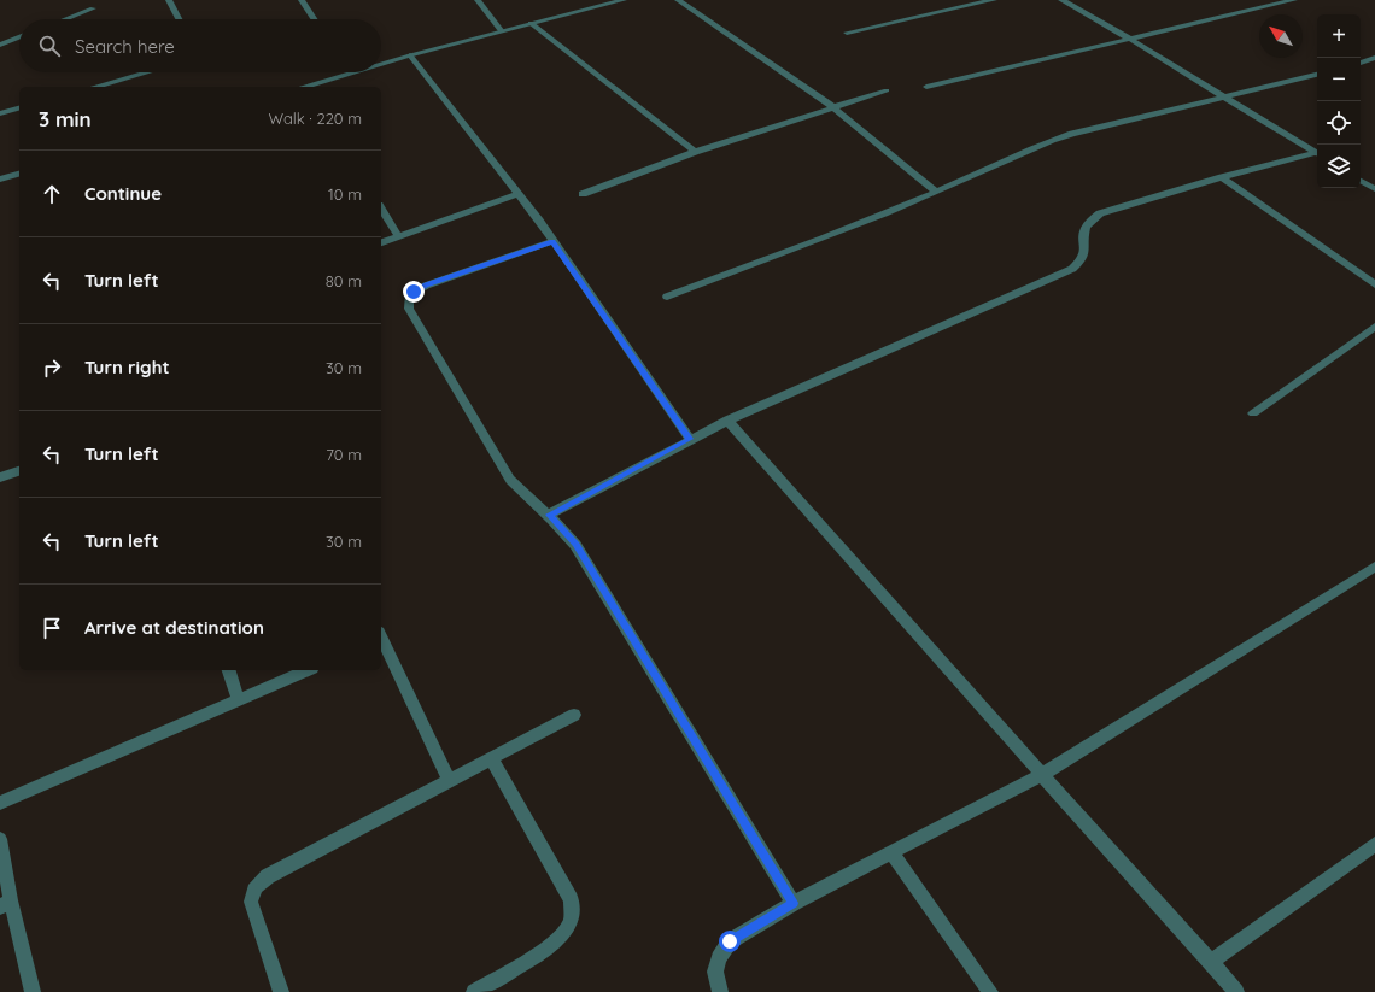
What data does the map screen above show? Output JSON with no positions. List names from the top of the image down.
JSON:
{
  "north": "top left",
  "page": {
    "map_buttons": ["+", "−"],
    "search": "Search here",
    "heading": ["3 min", "Walk · 220 m"],
    "list": [
      ["Continue", "10 m"],
      ["Turn left", "80 m"],
      ["Turn right", "30 m"],
      ["Turn left", "70 m"],
      ["Turn left", "30 m"],
      "Arrive at destination"
    ]
  }
}
